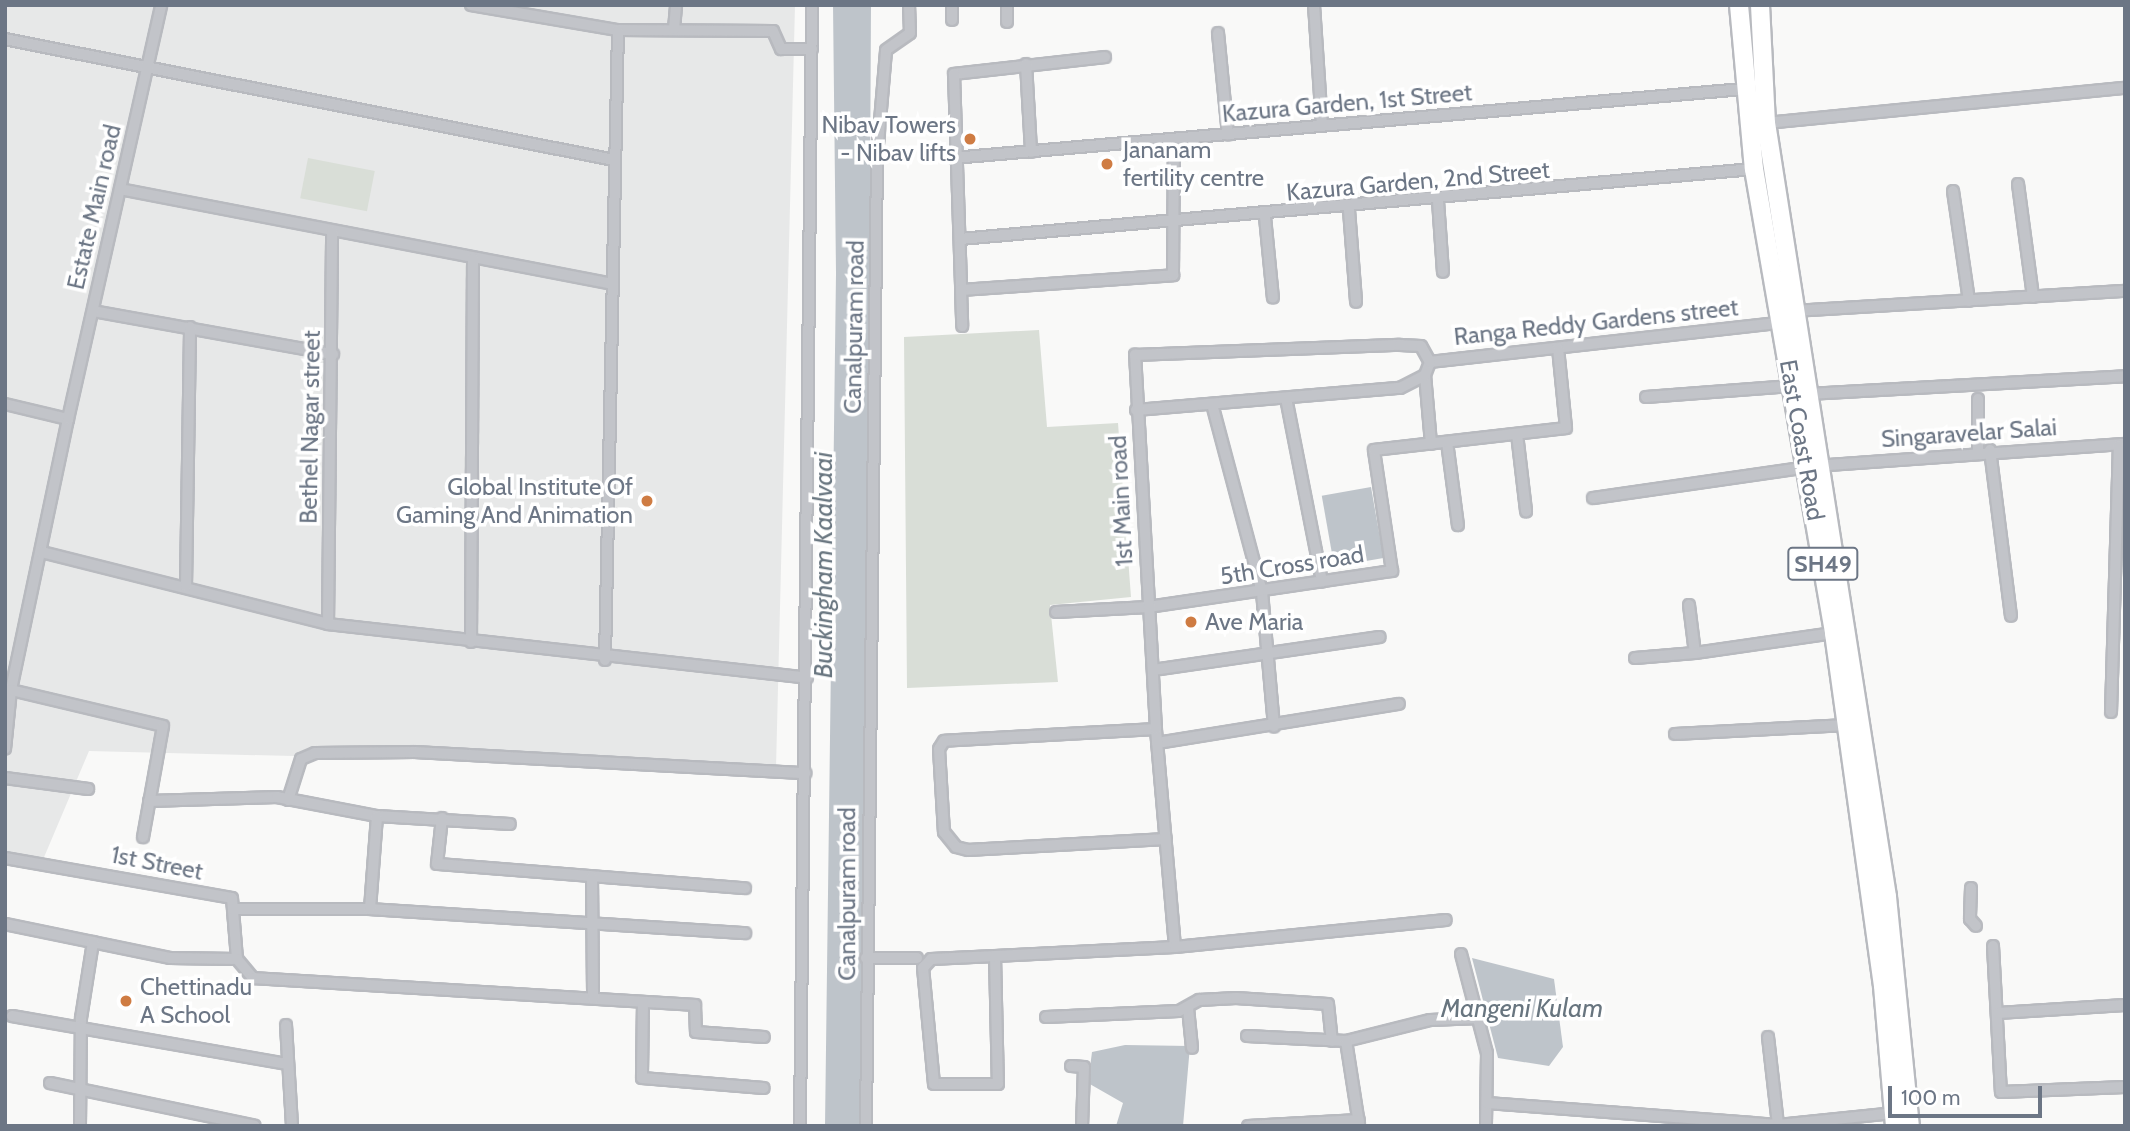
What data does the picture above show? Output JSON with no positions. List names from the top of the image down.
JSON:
{
  "streets": {
    "main road": ["East Coast Road", "SH49"],
    "street": [
      "Kazura Garden, 1st Street",
      "Kazura Garden, 2nd Street",
      "Estate Main road",
      "Ranga Reddy Gardens street",
      "Canalpuram road",
      "Bethel Nagar street",
      "Singaravelar Salai",
      "1st Main road",
      "5th Cross road",
      "1st Street"
    ]
  },
  "crossings": [
    ["Kazura Garden, 1st Street", "East Coast Road"],
    ["Kazura Garden, 2nd Street", "East Coast Road"],
    ["Ranga Reddy Gardens street", "East Coast Road"],
    ["Ranga Reddy Gardens street", "1st Main road"],
    ["Ranga Reddy Gardens street", "5th Cross road"],
    ["Singaravelar Salai", "East Coast Road"],
    ["1st Main road", "5th Cross road"]
  ],
  "water": ["Buckingham Kaalvaai", "Mangeni Kulam"],
  "places": [
    "Nibav Towers - Nibav lifts",
    "Jananam fertility centre",
    "Global Institute Of Gaming And Animation",
    "Ave Maria",
    "Chettinadu A School"
  ],
  "scale_bar": "100 m"
}
